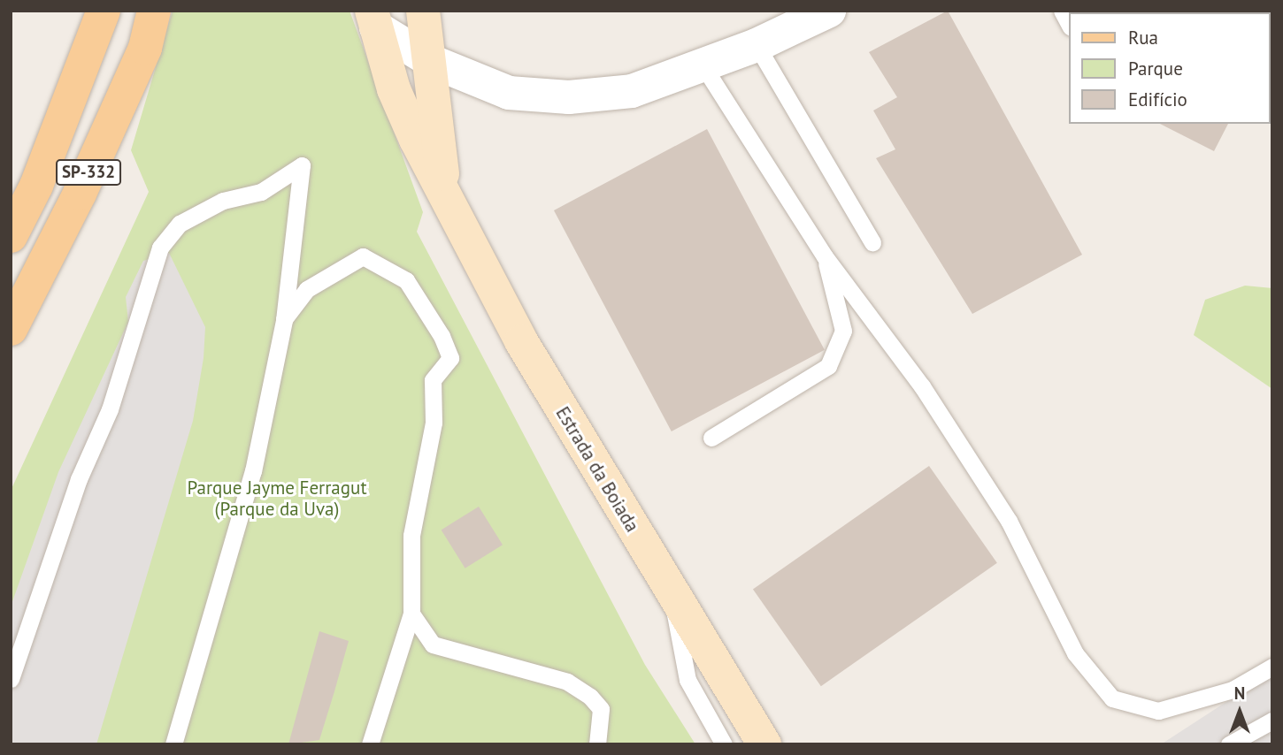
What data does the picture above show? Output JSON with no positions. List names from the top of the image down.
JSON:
{
  "streets": {
    "main road": ["SP-332", "Estrada da Boiada"]
  },
  "parks": ["Parque Jayme Ferragut (Parque da Uva)"],
  "legend": ["Rua", "Parque", "Edifício"],
  "north": "top"
}
